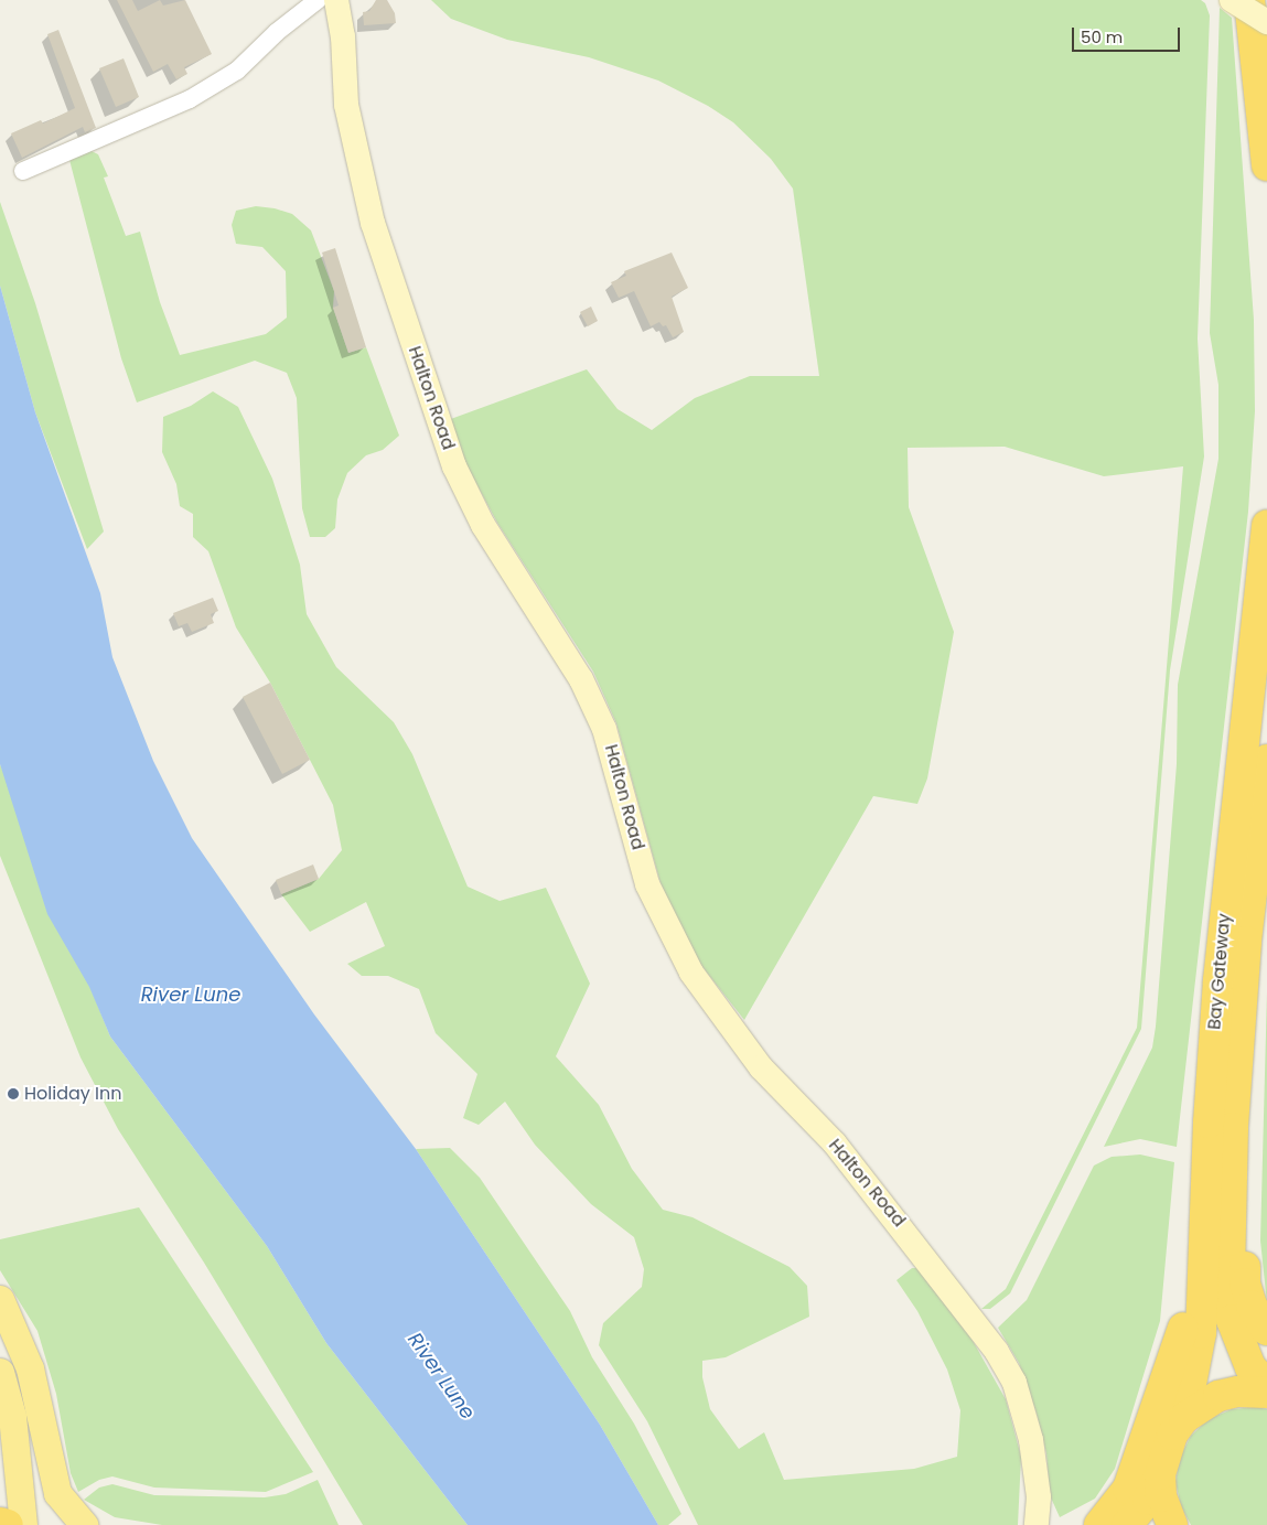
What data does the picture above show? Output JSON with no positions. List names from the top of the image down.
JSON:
{
  "streets": {
    "highway": ["Bay Gateway"],
    "street": ["Halton Road"]
  },
  "water": ["River Lune"],
  "places": ["Holiday Inn"],
  "scale_bar": "50 m"
}
